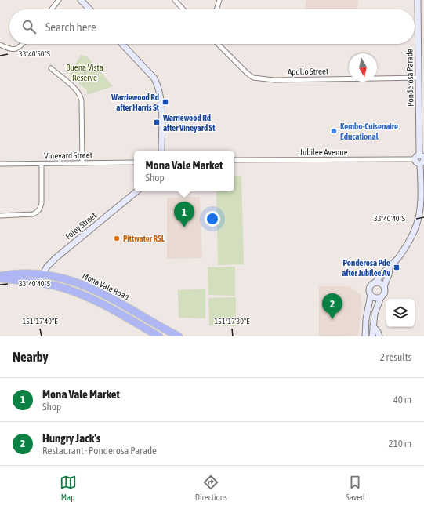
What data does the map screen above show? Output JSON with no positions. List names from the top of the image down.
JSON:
{
  "streets": {
    "highway": ["Mona Vale Road"],
    "street": [
      "Apollo Street",
      "Ponderosa Parade",
      "Jubilee Avenue",
      "Vineyard Street",
      "Foley Street"
    ]
  },
  "crossings": [
    ["Apollo Street", "Ponderosa Parade"],
    ["Foley Street", "Mona Vale Road"]
  ],
  "parks": ["Buena Vista Reserve"],
  "places": {
    "transit": ["Warriewood Rd after Harris St", "Warriewood Rd after Vineyard St", "Ponderosa Pde after Jubilee Av"],
    "other": ["Kembo-Cuisenaire Educational", "Pittwater RSL"]
  },
  "north": "bottom",
  "page": {
    "search": "Search here",
    "popup": ["Mona Vale Market", "Shop"],
    "pins": ["1", "2"],
    "heading": ["Nearby", "2 results"],
    "list": [
      {
        "mark": "1",
        "name": "Mona Vale Market",
        "note": "Shop",
        "value": "40 m"
      },
      {
        "mark": "2",
        "name": "Hungry Jack's",
        "note": "Restaurant · Ponderosa Parade",
        "value": "210 m"
      }
    ],
    "nav": ["Map", "Directions", "Saved"]
  },
  "coordinates": [
    "33°40'50\"S",
    "33°40'40\"S",
    "151°17'40\"E",
    "151°17'30\"E"
  ]
}
